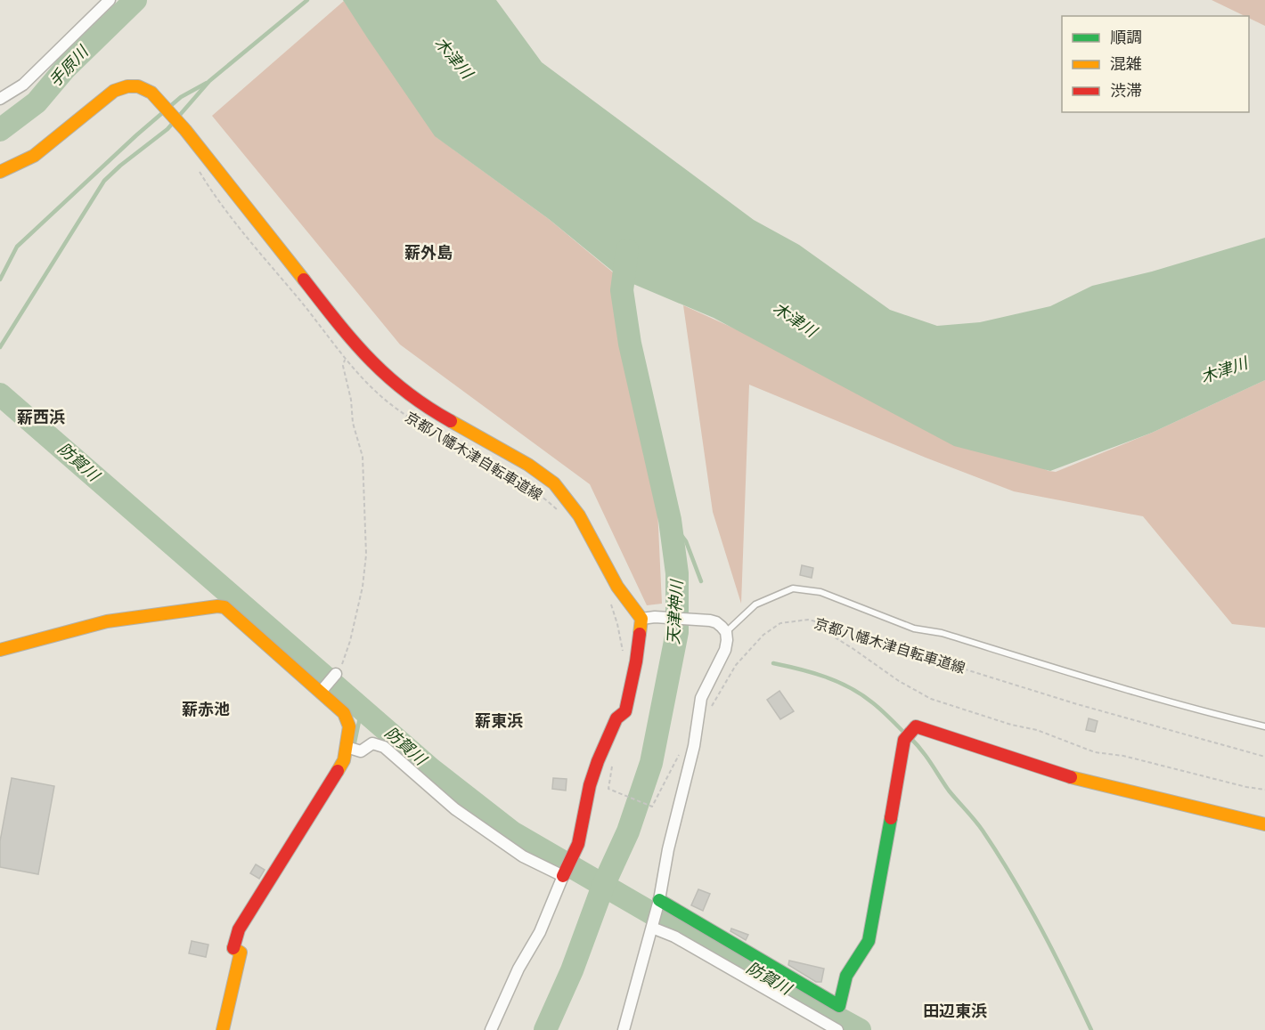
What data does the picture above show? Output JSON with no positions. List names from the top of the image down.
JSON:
{
  "streets": {
    "path": ["京都八幡木津自転車道線"]
  },
  "districts": [
    "薪外島",
    "薪西浜",
    "薪赤池",
    "薪東浜",
    "田辺東浜"
  ],
  "water": [
    "木津川",
    "手原川",
    "防賀川",
    "天津神川"
  ],
  "legend": ["順調", "混雑", "渋滞"]
}
